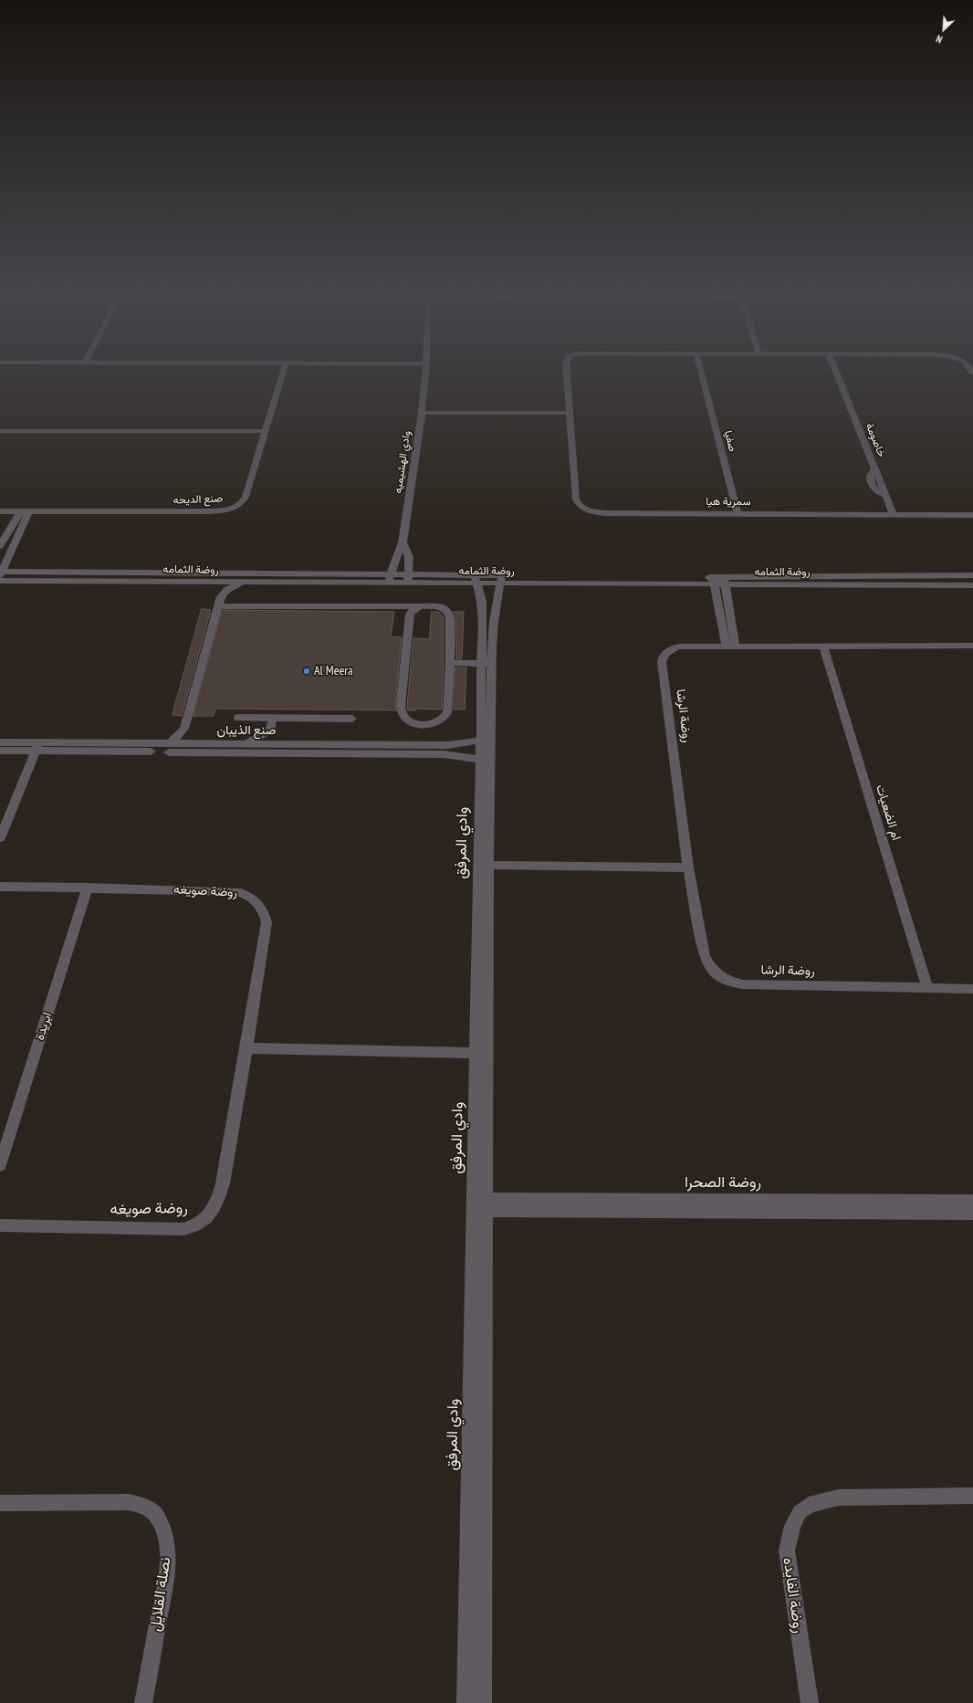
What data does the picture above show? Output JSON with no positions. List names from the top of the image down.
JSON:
{
  "streets": {
    "street": [
      "خاصومة",
      "صفيا",
      "وادي الهشيميه",
      "صنع الديحه",
      "سمرية هيا",
      "روضة الثمامه",
      "روضة الرشا",
      "صنع الذيبان",
      "ام الضعيات",
      "وادي المرفق",
      "روضة صويغه",
      "ابريدة",
      "روضة الصحرا",
      "نصلة القلايل",
      "روضة الفايده"
    ]
  },
  "crossings": [
    ["خاصومة", "سمرية هيا"],
    ["صفيا", "سمرية هيا"],
    ["وادي الهشيميه", "روضة الثمامه"],
    ["روضة الثمامه", "وادي المرفق"],
    ["روضة الرشا", "ام الضعيات"],
    ["صنع الذيبان", "وادي المرفق"],
    ["وادي المرفق", "روضة الصحرا"],
    ["روضة صويغه", "ابريدة"]
  ],
  "places": ["Al Meera"],
  "north": "bottom left"
}
